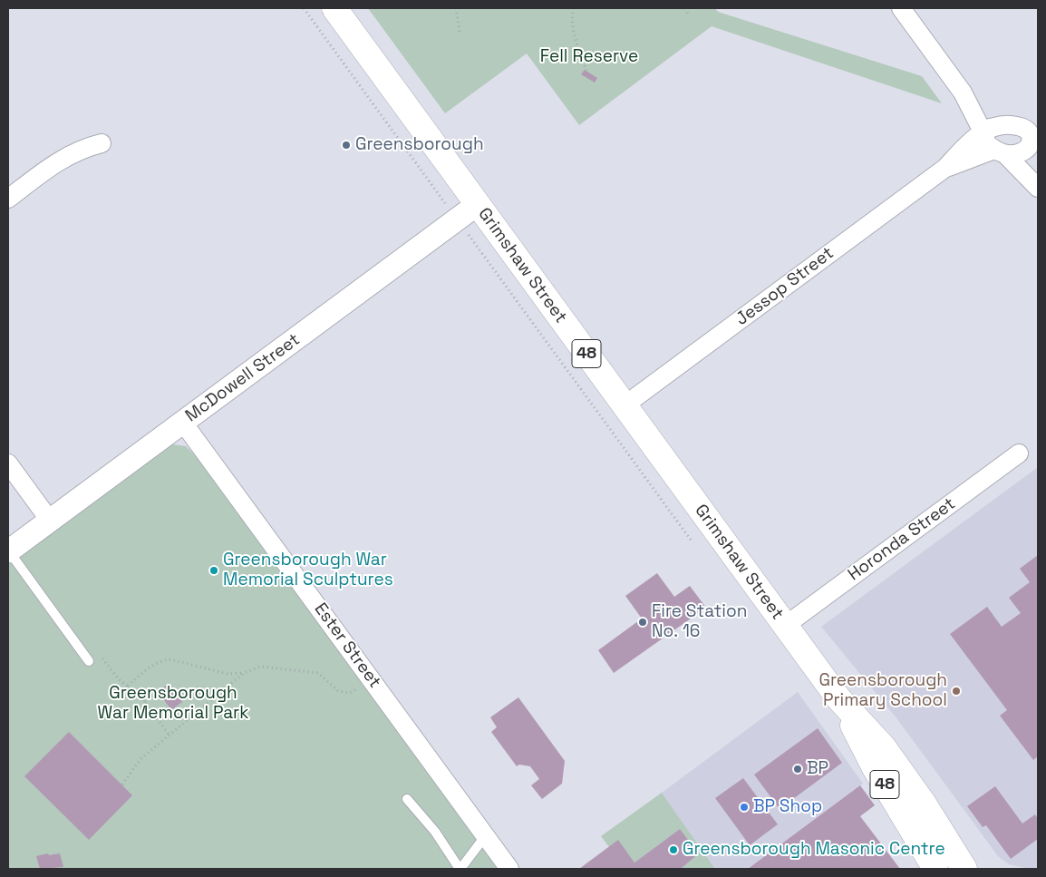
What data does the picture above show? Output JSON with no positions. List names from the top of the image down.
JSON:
{
  "streets": {
    "main road": ["Grimshaw Street", "48"],
    "street": [
      "Jessop Street",
      "McDowell Street",
      "Horonda Street",
      "Ester Street"
    ]
  },
  "crossings": [
    ["Grimshaw Street", "Jessop Street"],
    ["Grimshaw Street", "McDowell Street"],
    ["Grimshaw Street", "Horonda Street"],
    ["McDowell Street", "Ester Street"]
  ],
  "parks": ["Fell Reserve", "Greensborough War Memorial Park"],
  "places": [
    "Greensborough",
    "Greensborough War Memorial Sculptures",
    "Fire Station No. 16",
    "Greensborough Primary School",
    "BP",
    "BP Shop",
    "Greensborough Masonic Centre"
  ]
}
